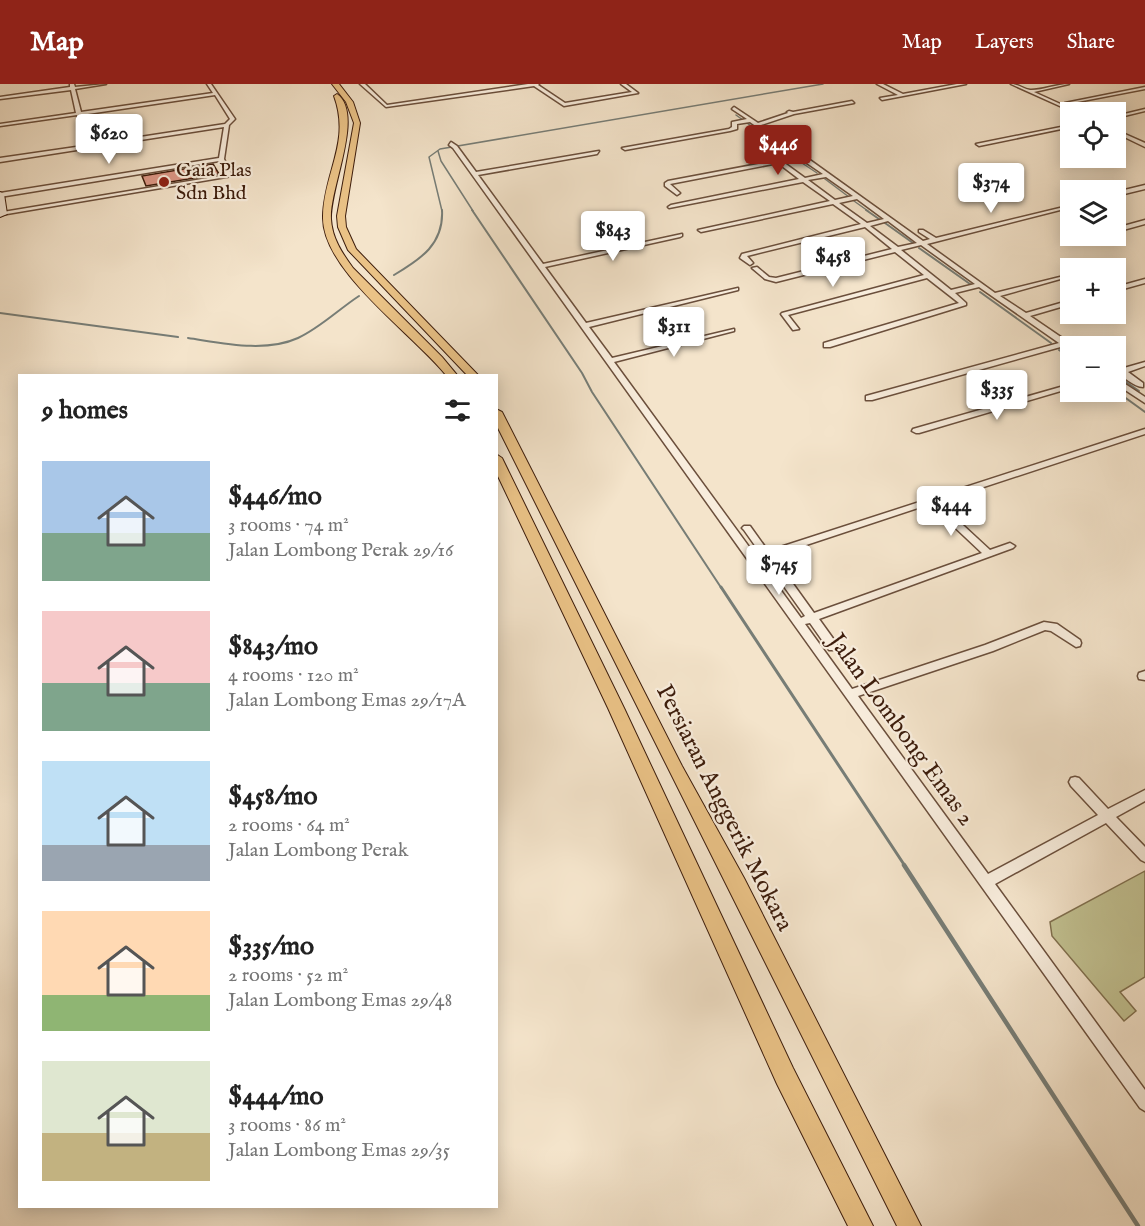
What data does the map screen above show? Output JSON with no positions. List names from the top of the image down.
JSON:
{
  "streets": {
    "main road": ["Persiaran Anggerik Mokara"],
    "street": ["Jalan Lombong Emas 2"]
  },
  "places": ["Gaia Plas Sdn Bhd"],
  "page": {
    "header": "Map",
    "nav": ["Map", "Layers", "Share"],
    "map_buttons": ["+", "−"],
    "price": [
      "$620",
      "$446",
      "$374",
      "$843",
      "$458",
      "$311",
      "$335",
      "$444",
      "$745"
    ],
    "heading": "9 homes",
    "list": [
      {
        "name": "$446/mo",
        "note": "3 rooms · 74 m² · Jalan Lombong Perak 29/16"
      },
      {
        "name": "$843/mo",
        "note": "4 rooms · 120 m² · Jalan Lombong Emas 29/17A"
      },
      {
        "name": "$458/mo",
        "note": "2 rooms · 64 m² · Jalan Lombong Perak"
      },
      {
        "name": "$335/mo",
        "note": "2 rooms · 52 m² · Jalan Lombong Emas 29/48"
      },
      {
        "name": "$444/mo",
        "note": "3 rooms · 86 m² · Jalan Lombong Emas 29/35"
      }
    ]
  }
}
